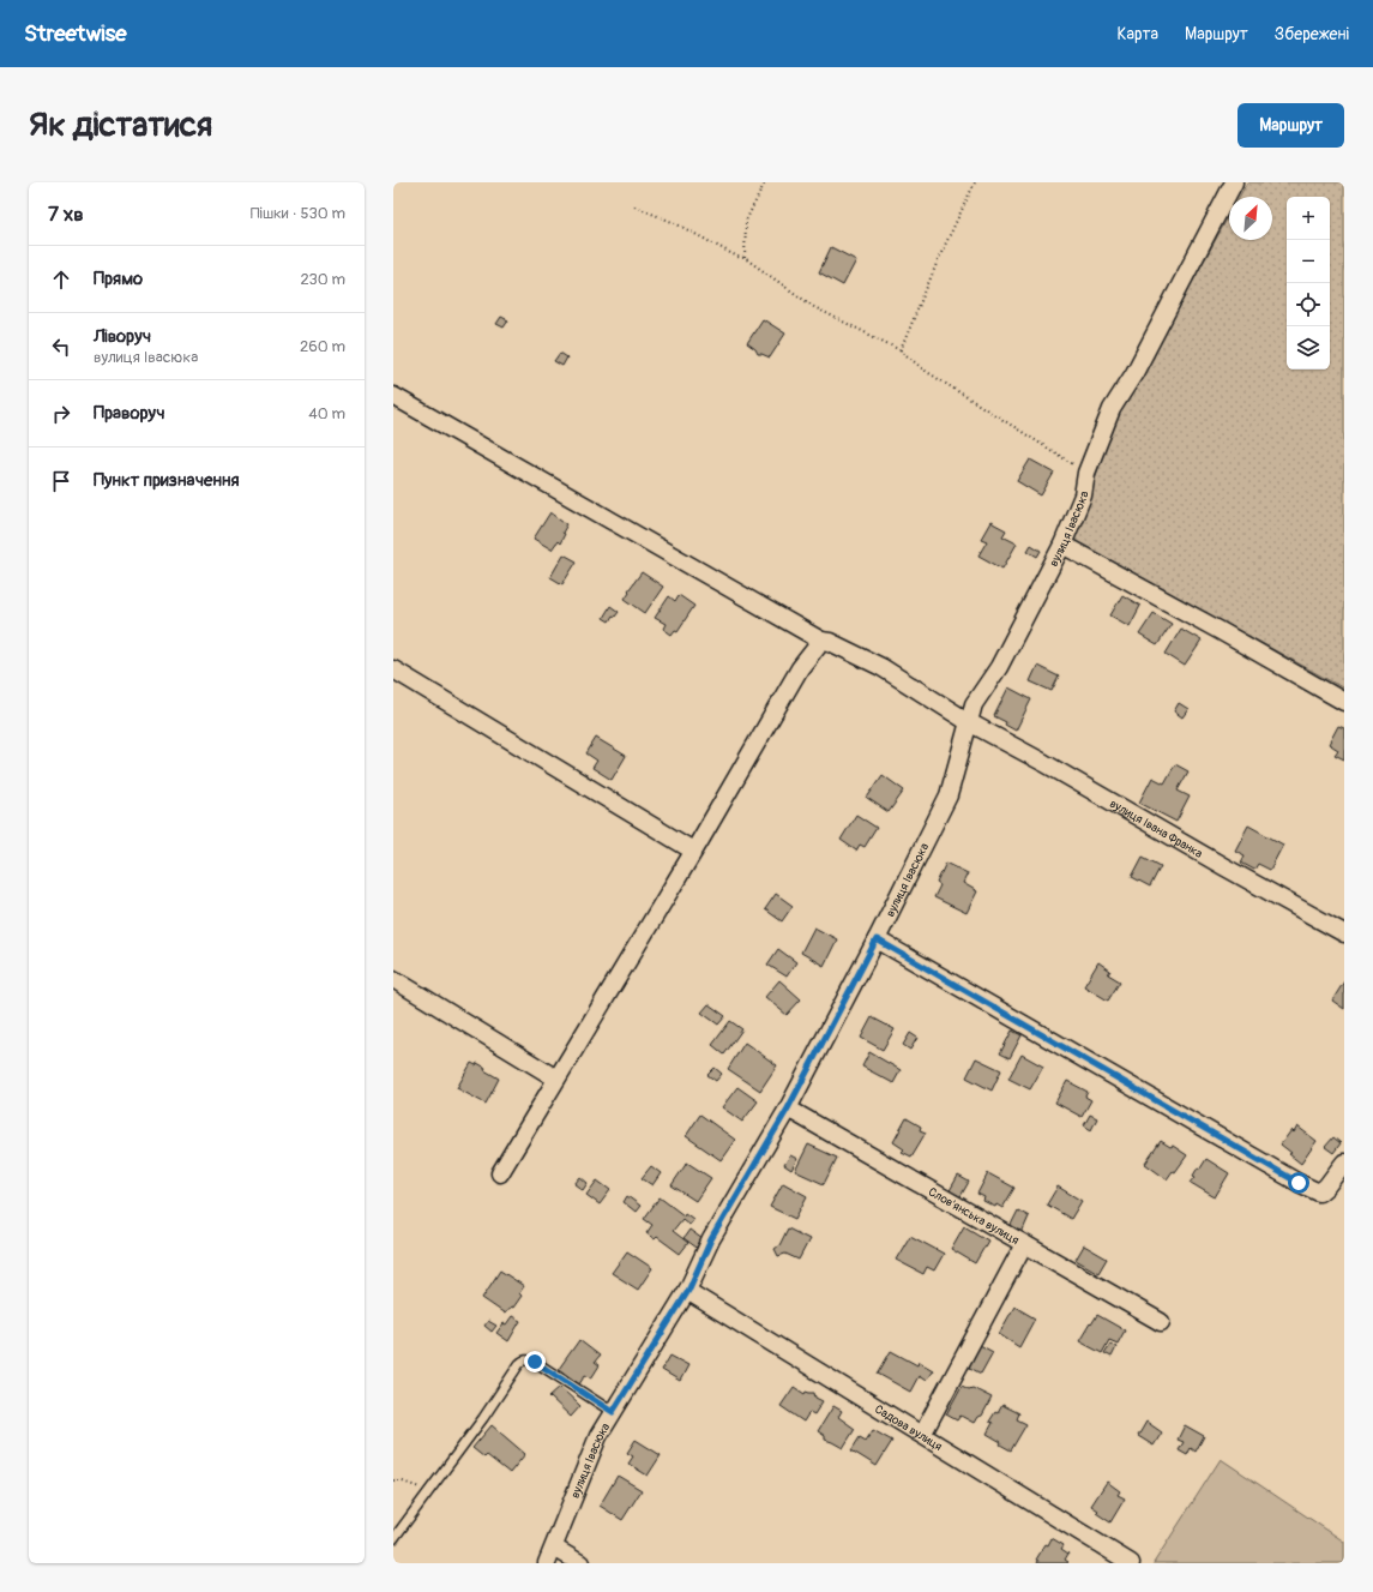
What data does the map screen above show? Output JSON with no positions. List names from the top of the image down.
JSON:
{
  "streets": {
    "street": [
      "вулиця Івасюка",
      "вулиця Івана Франка",
      "Слов'янська вулиця",
      "Садова вулиця"
    ]
  },
  "crossings": [
    ["вулиця Івасюка", "вулиця Івана Франка"],
    ["вулиця Івасюка", "Слов'янська вулиця"],
    ["вулиця Івасюка", "Садова вулиця"]
  ],
  "north": "top right",
  "page": {
    "header": "Streetwise",
    "nav": ["Карта", "Маршрут", "Збережені"],
    "buttons": "Маршрут",
    "title": "Як дістатися",
    "heading": ["7 хв", "Пішки · 530 m"],
    "map_buttons": ["+", "−"],
    "list": [
      ["Прямо", "230 m"],
      ["Ліворуч", "вулиця Івасюка", "260 m"],
      ["Праворуч", "40 m"],
      "Пункт призначення"
    ]
  }
}
